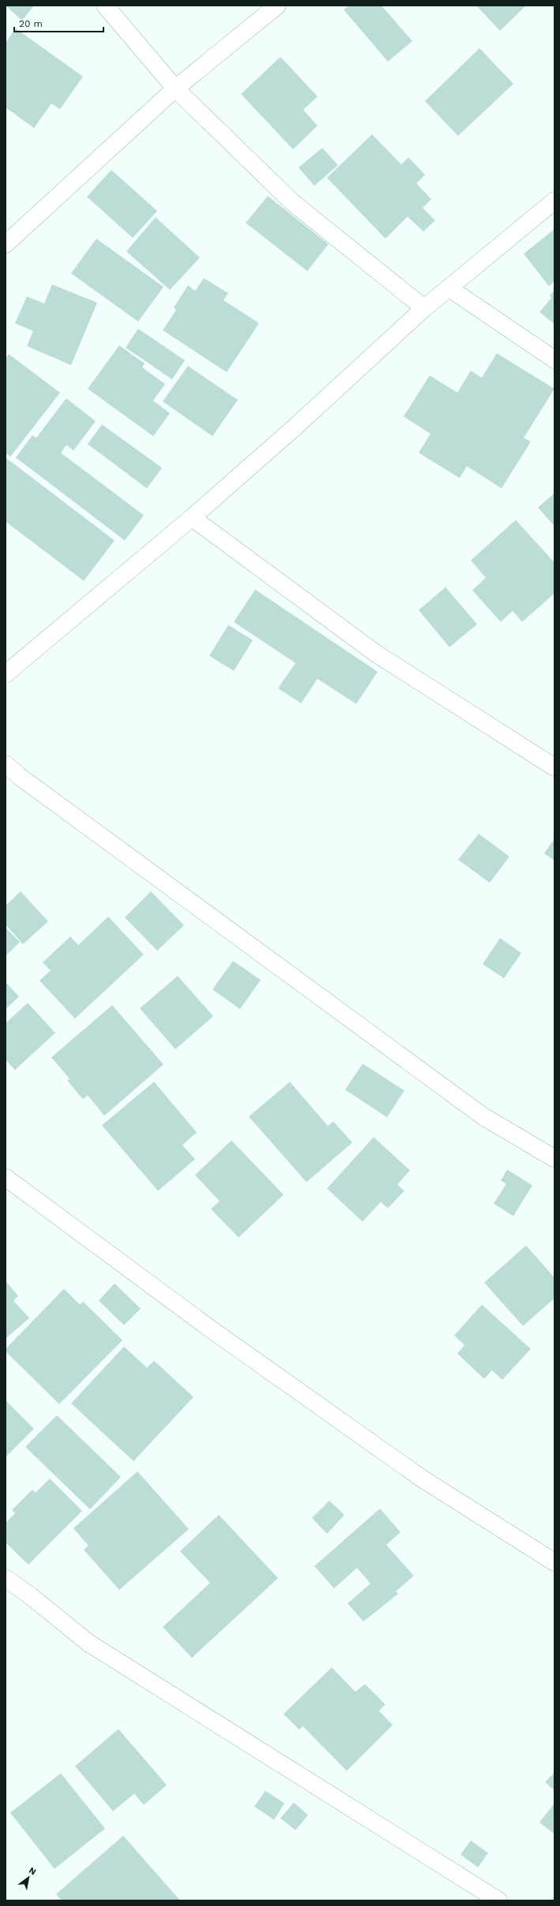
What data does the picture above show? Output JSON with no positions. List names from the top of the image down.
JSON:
{
  "scale_bar": "20 m",
  "north": "top right"
}
